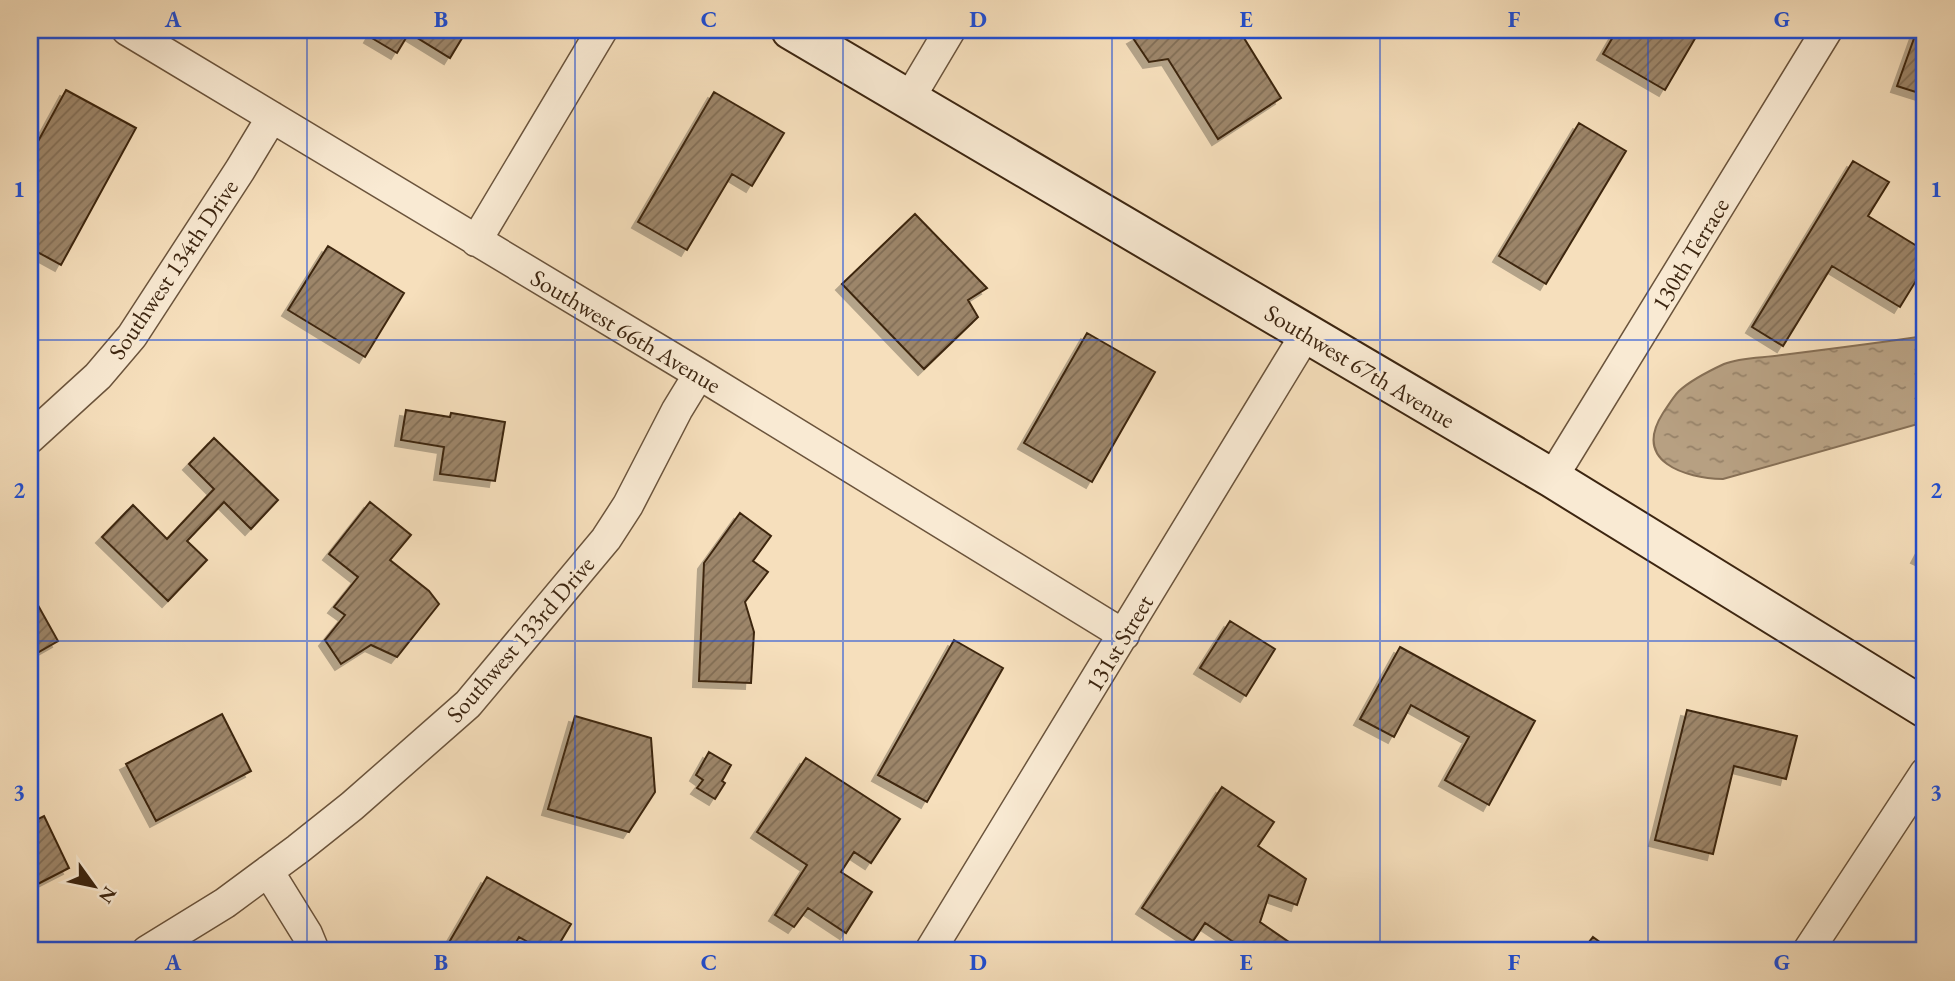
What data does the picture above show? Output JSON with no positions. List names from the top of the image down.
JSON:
{
  "streets": {
    "main road": ["Southwest 67th Avenue"],
    "street": [
      "130th Terrace",
      "Southwest 134th Drive",
      "Southwest 66th Avenue",
      "Southwest 133rd Drive",
      "131st Street"
    ]
  },
  "crossings": [
    ["130th Terrace", "Southwest 67th Avenue"],
    ["Southwest 134th Drive", "Southwest 66th Avenue"],
    ["Southwest 66th Avenue", "Southwest 133rd Drive"],
    ["Southwest 66th Avenue", "131st Street"],
    ["Southwest 67th Avenue", "131st Street"]
  ],
  "north": "bottom right",
  "grid": {
    "columns": [
      "A",
      "B",
      "C",
      "D",
      "E",
      "F",
      "G"
    ],
    "rows": ["1", "2", "3"]
  }
}
